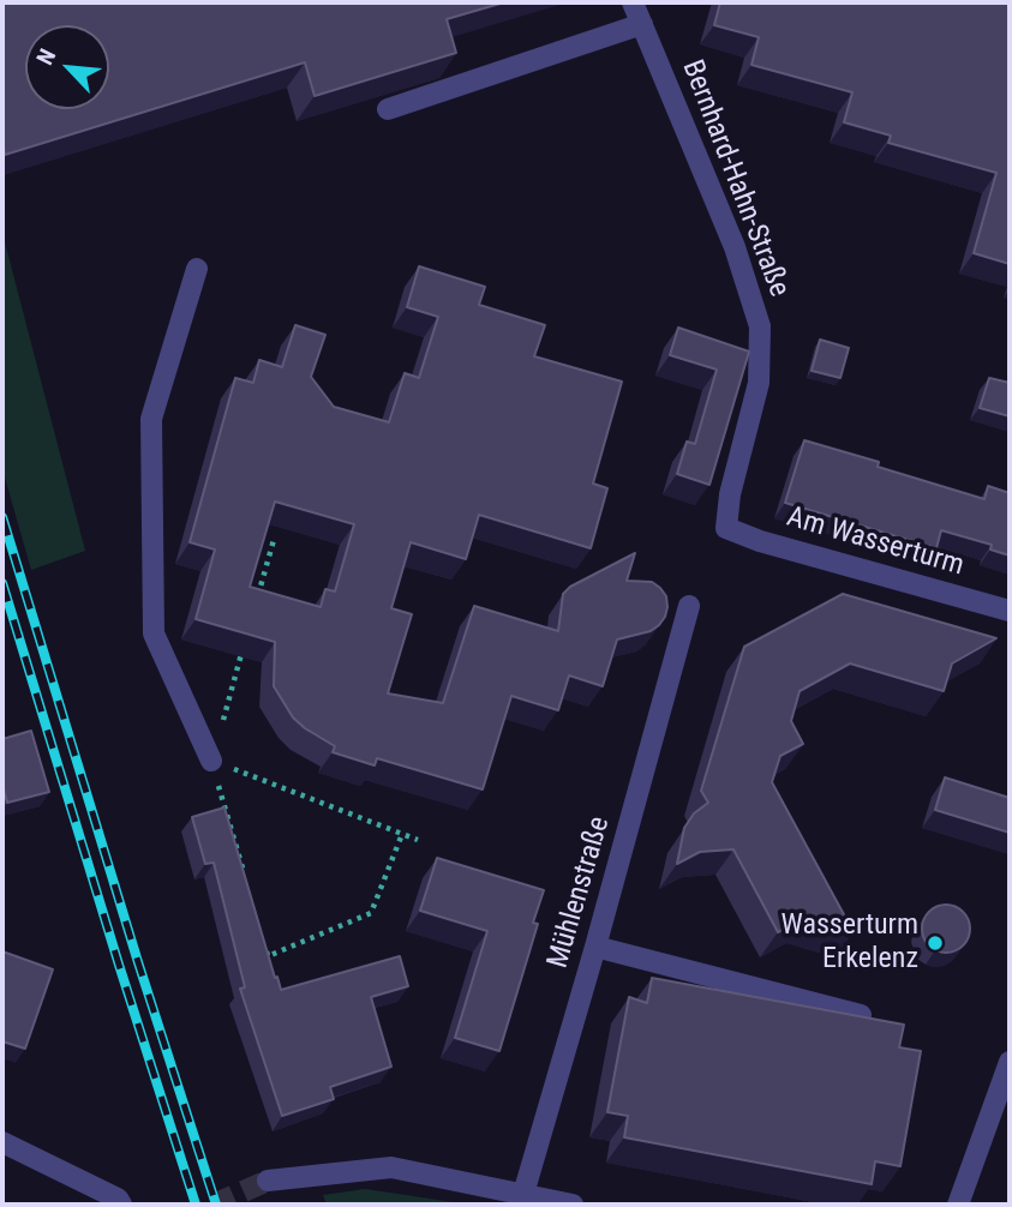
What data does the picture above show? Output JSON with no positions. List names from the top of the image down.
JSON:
{
  "streets": {
    "street": ["Bernhard-Hahn-Straße", "Am Wasserturm", "Mühlenstraße"]
  },
  "crossings": [
    ["Bernhard-Hahn-Straße", "Am Wasserturm"]
  ],
  "places": ["Wasserturm Erkelenz"],
  "north": "top left"
}
